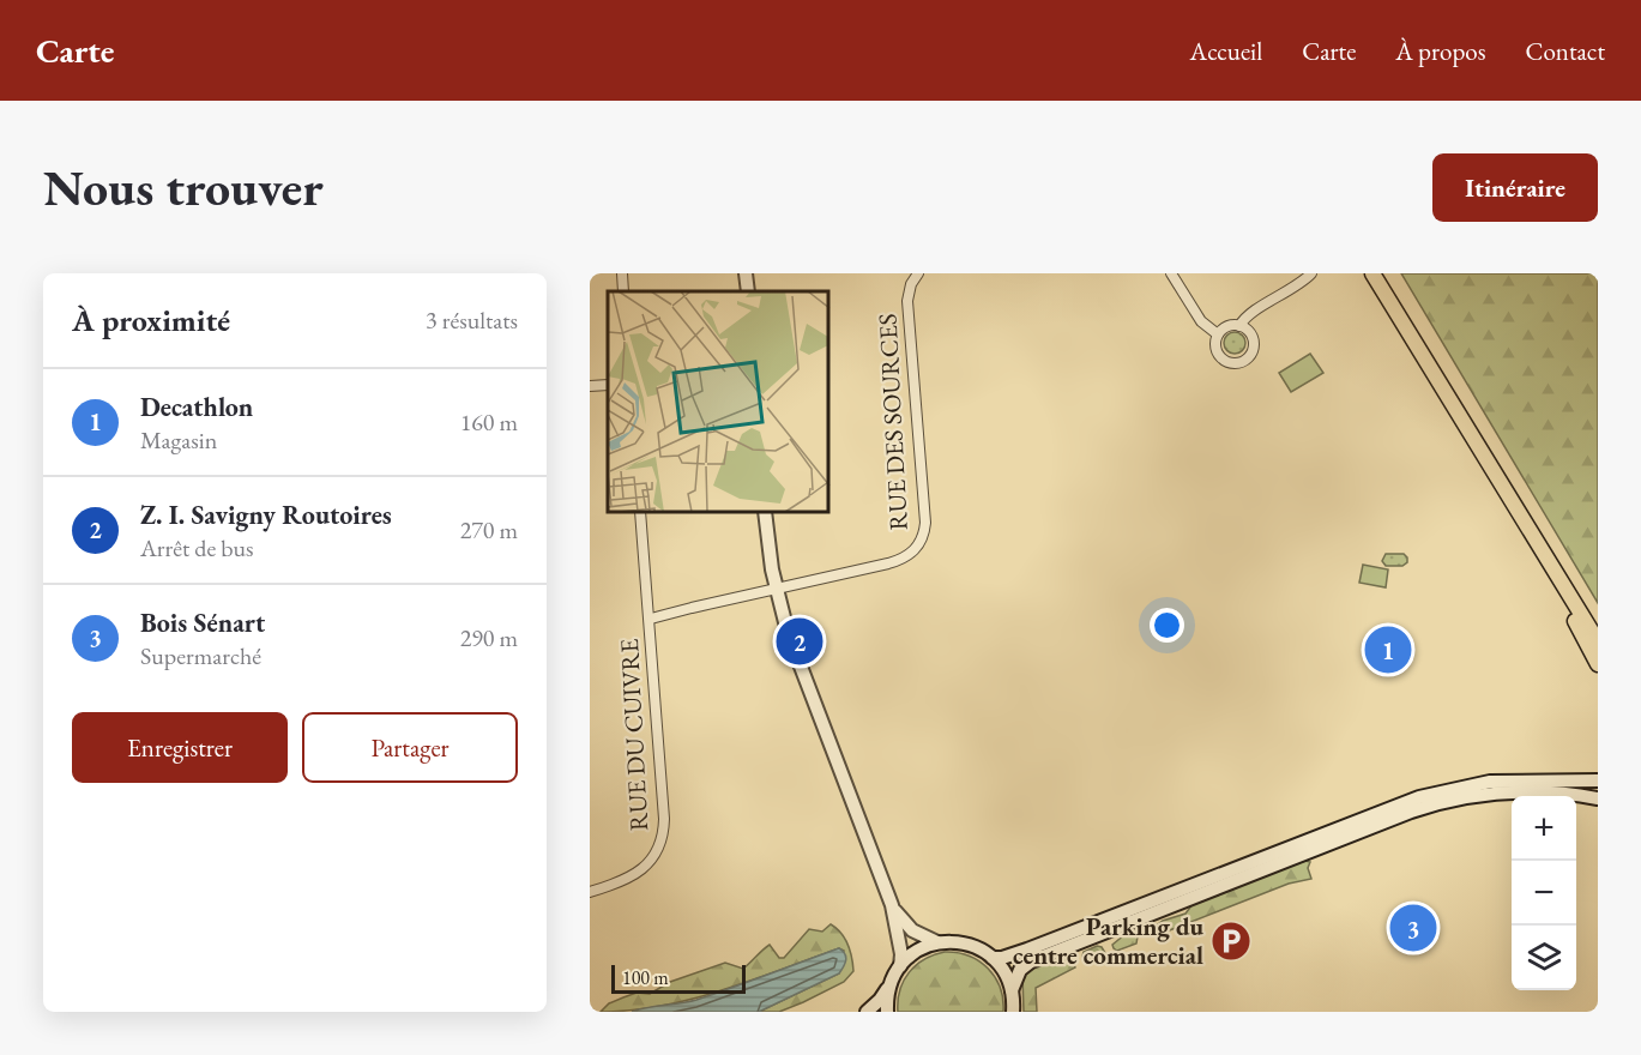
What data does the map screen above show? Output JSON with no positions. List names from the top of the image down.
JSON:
{
  "streets": {
    "street": ["RUE DES SOURCES", "RUE DU CUIVRE"]
  },
  "crossings": [
    ["RUE DES SOURCES", "RUE DU CUIVRE"]
  ],
  "places": {
    "parking": ["Parking du centre commercial"]
  },
  "scale_bar": "100 m",
  "page": {
    "header": "Carte",
    "nav": [
      "Accueil",
      "Carte",
      "À propos",
      "Contact"
    ],
    "buttons": [
      "Itinéraire",
      ["Enregistrer", "Partager"]
    ],
    "title": "Nous trouver",
    "heading": ["À proximité", "3 résultats"],
    "list": [
      {
        "mark": "1",
        "name": "Decathlon",
        "note": "Magasin",
        "value": "160 m"
      },
      {
        "mark": "2",
        "name": "Z. I. Savigny Routoires",
        "note": "Arrêt de bus",
        "value": "270 m"
      },
      {
        "mark": "3",
        "name": "Bois Sénart",
        "note": "Supermarché",
        "value": "290 m"
      }
    ],
    "pins": ["2", "1", "3"],
    "map_buttons": ["+", "−"],
    "scale": "100 m"
  }
}
